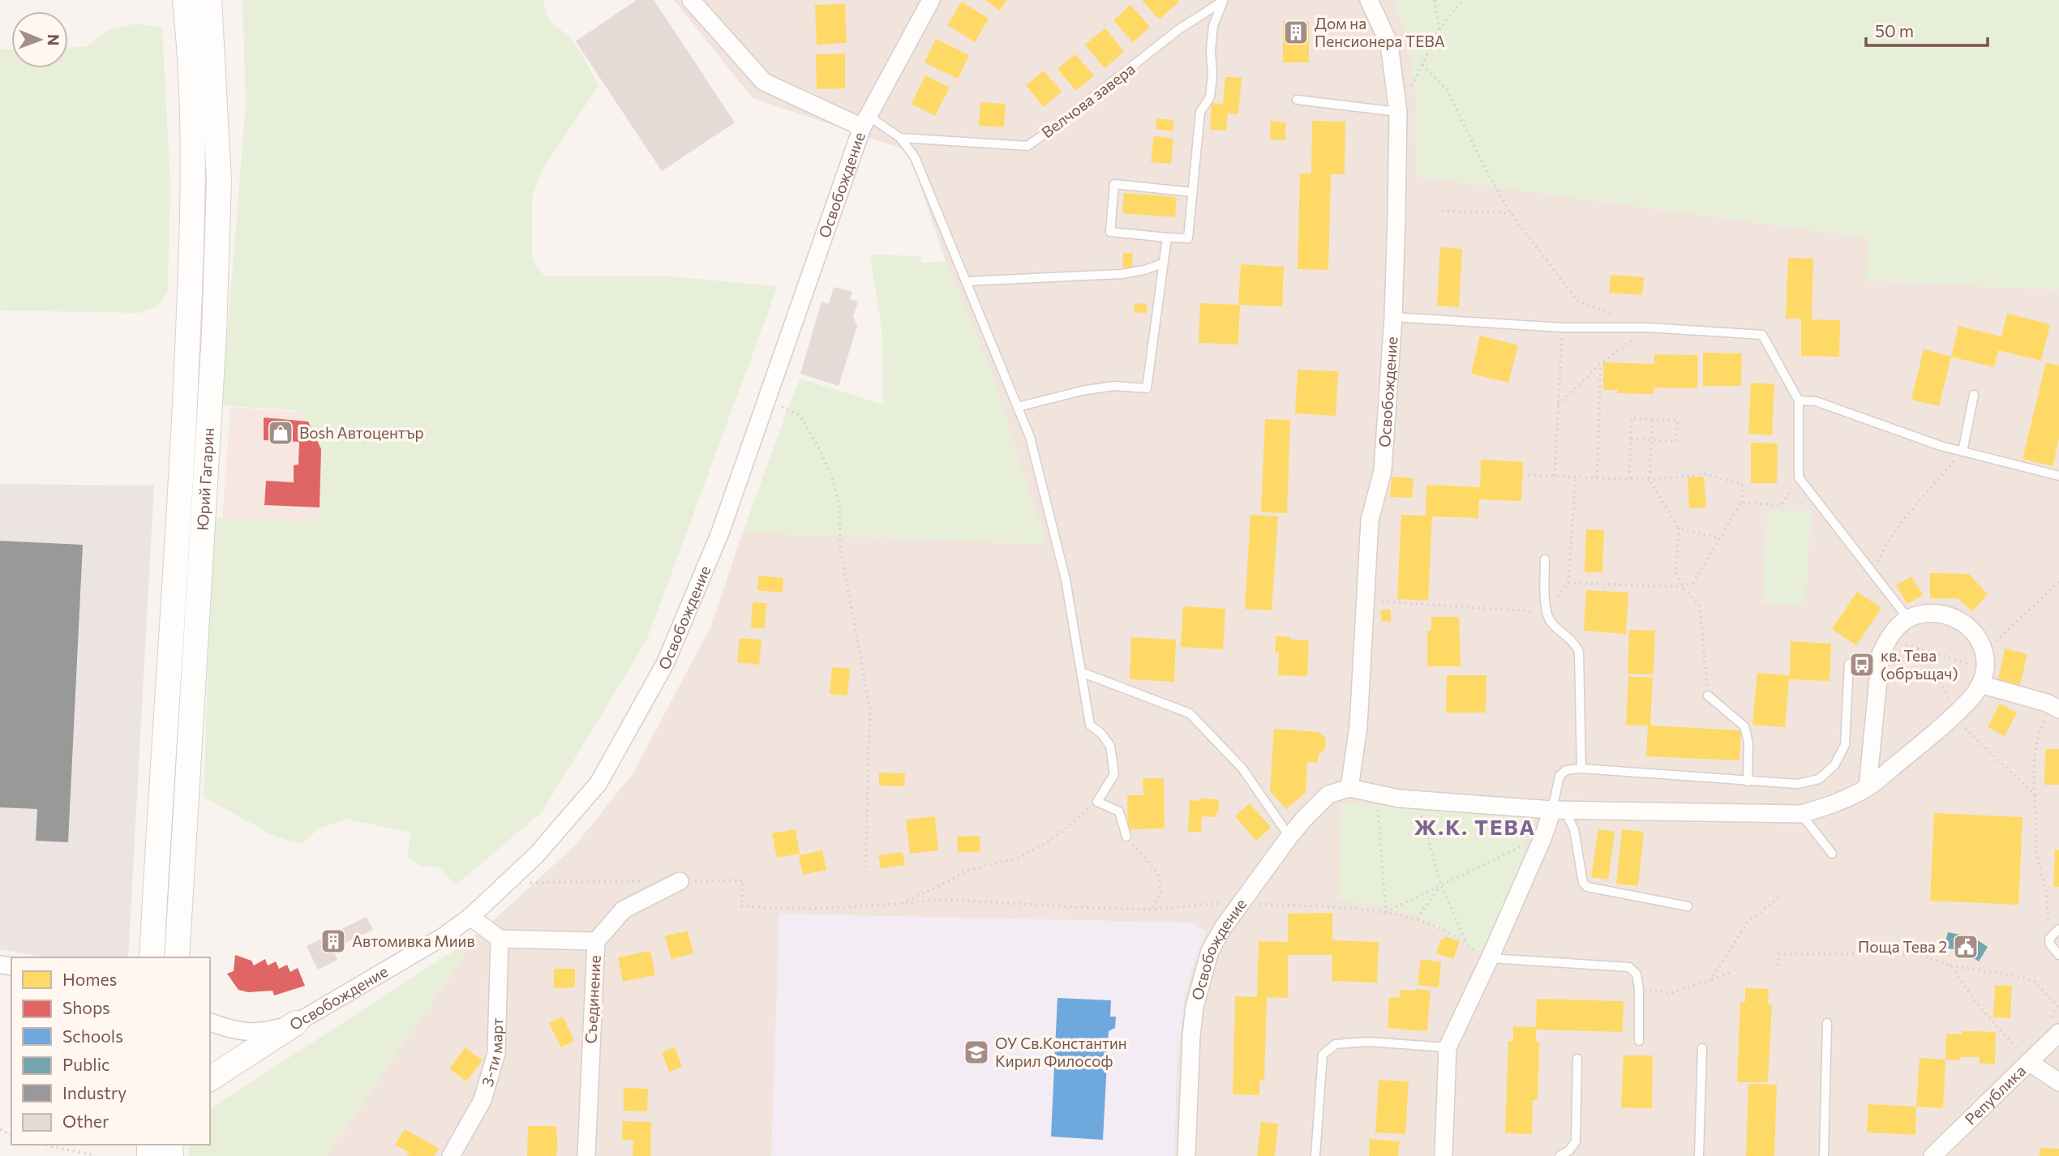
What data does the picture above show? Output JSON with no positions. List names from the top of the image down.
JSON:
{
  "streets": {
    "street": [
      "Освобождение",
      "Юрий Гагарин",
      "Съединение",
      "3-ти март",
      "Република"
    ],
    "lane": ["Велчова завера"]
  },
  "crossings": [
    ["Съединение", "3-ти март"]
  ],
  "districts": ["Ж.К. ТЕВА"],
  "places": {
    "building": ["Дом на Пенсионера ТЕВА", "Автомивка Миив"],
    "shop": ["Bosh Автоцентър"],
    "bus stop": ["кв. Тева (обръщач)"],
    "public building": ["Поща Тева 2"],
    "school or university": ["ОУ Св.Константин Кирил Философ"]
  },
  "legend": [
    "Homes",
    "Shops",
    "Schools",
    "Public",
    "Industry",
    "Other"
  ],
  "scale_bar": "50 m",
  "north": "right"
}
